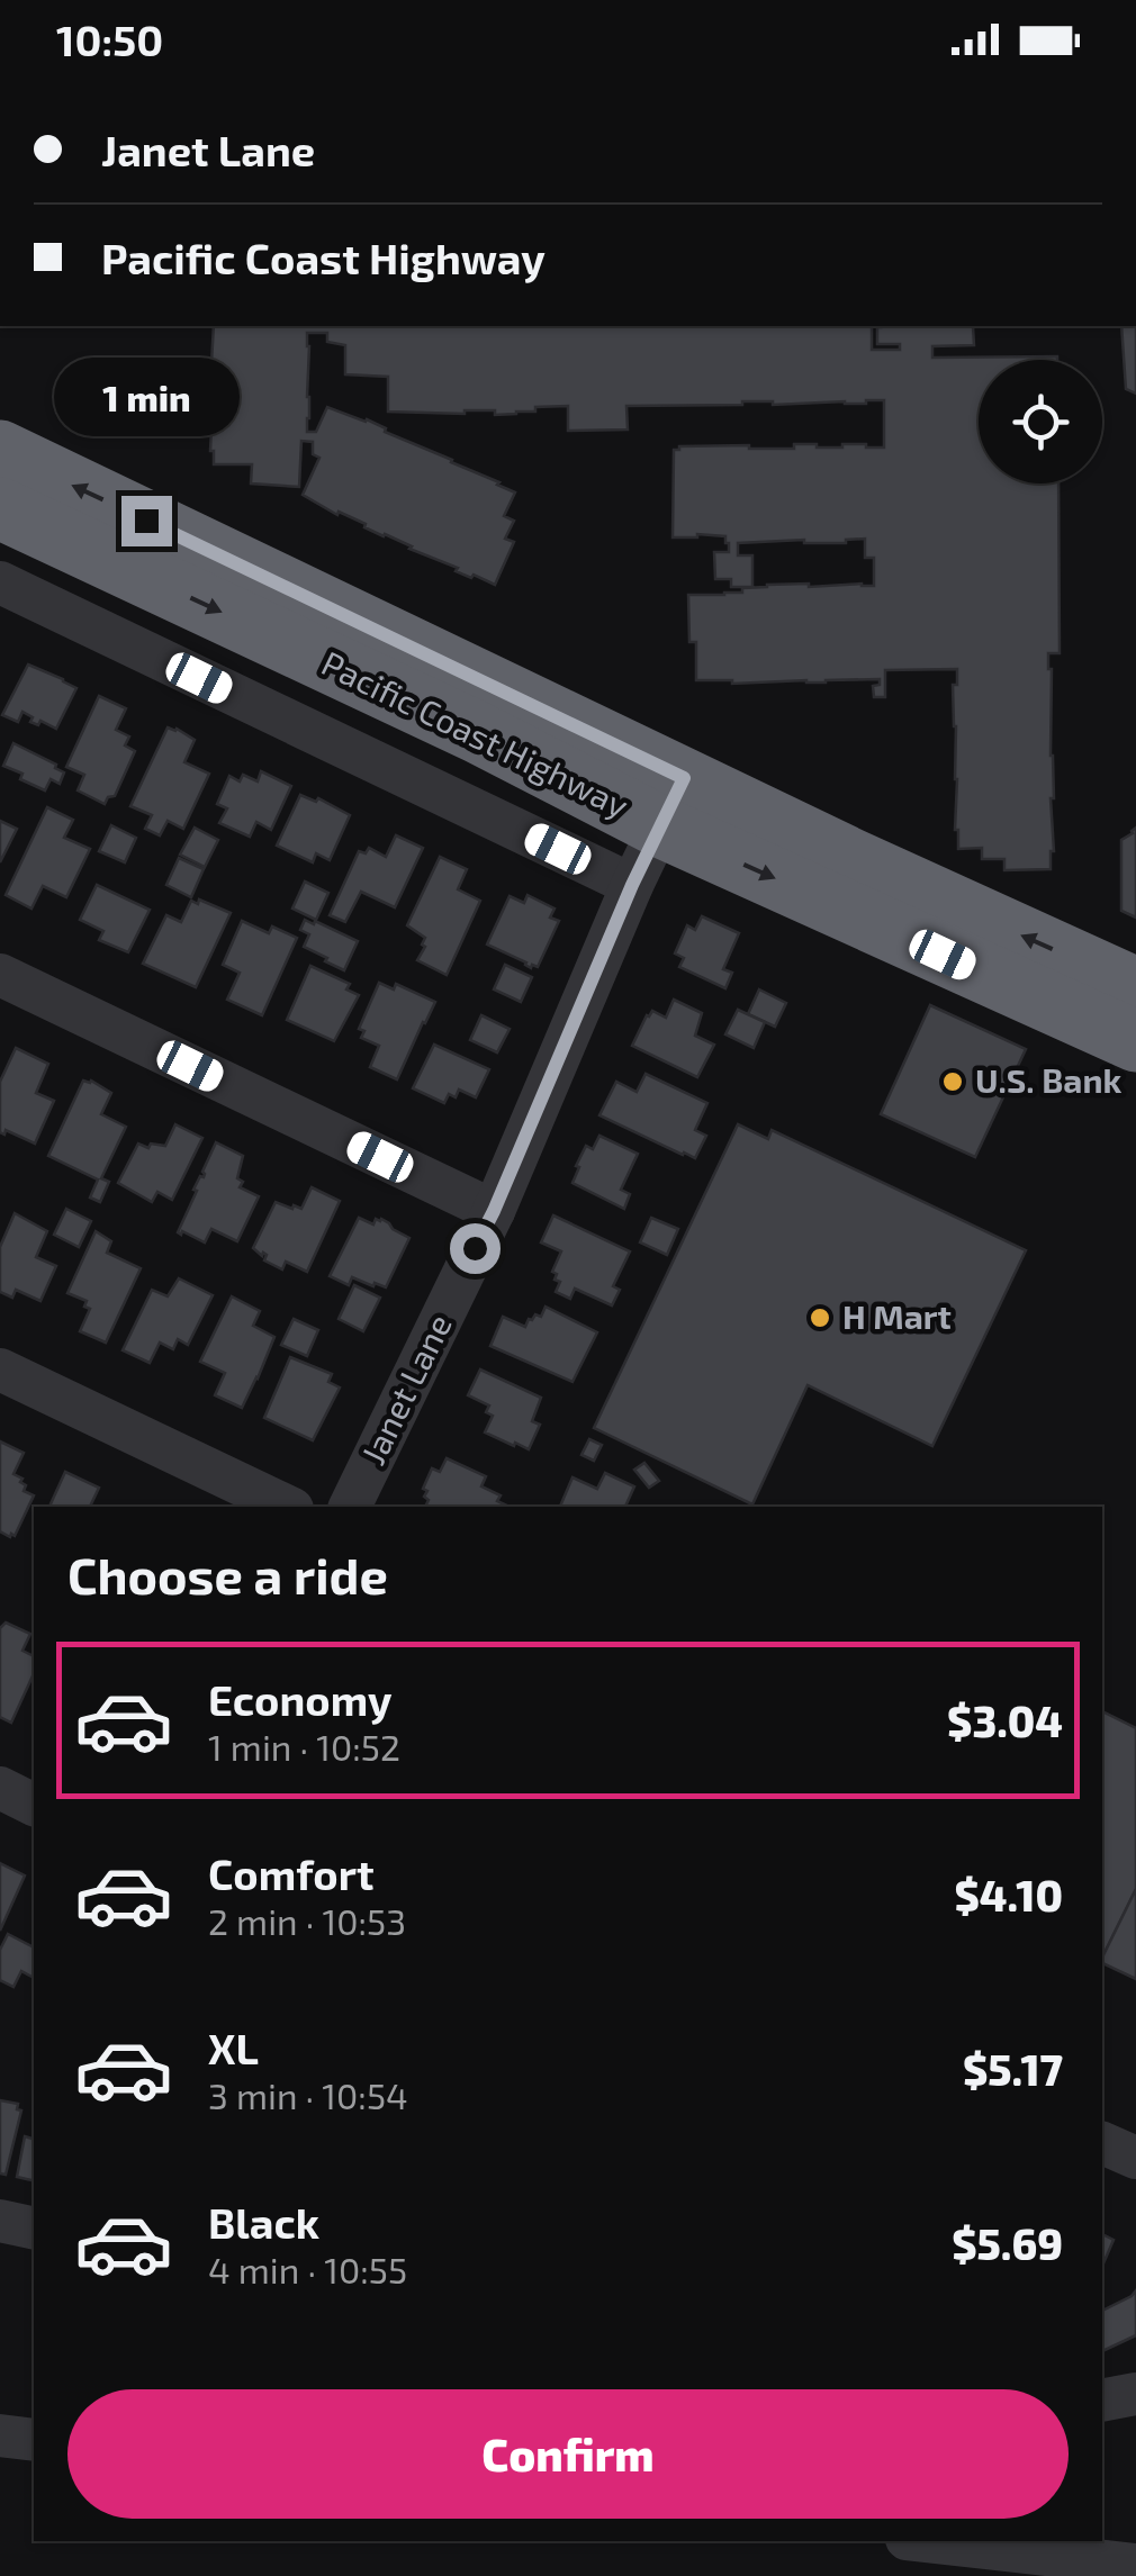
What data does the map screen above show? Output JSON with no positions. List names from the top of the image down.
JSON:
{
  "streets": {
    "highway": ["Pacific Coast Highway"],
    "street": ["Janet Lane"]
  },
  "crossings": [
    ["Pacific Coast Highway", "Janet Lane"]
  ],
  "places": ["U.S. Bank", "H Mart"],
  "page": {
    "status": "10:50",
    "banner": ["Janet Lane", "Pacific Coast Highway"],
    "bubble": "1 min",
    "heading": "Choose a ride",
    "list": [
      {
        "name": "Economy",
        "note": "1 min · 10:52",
        "value": "$3.04"
      },
      {
        "name": "Comfort",
        "note": "2 min · 10:53",
        "value": "$4.10"
      },
      {
        "name": "XL",
        "note": "3 min · 10:54",
        "value": "$5.17"
      },
      {
        "name": "Black",
        "note": "4 min · 10:55",
        "value": "$5.69"
      }
    ],
    "buttons": "Confirm"
  }
}
